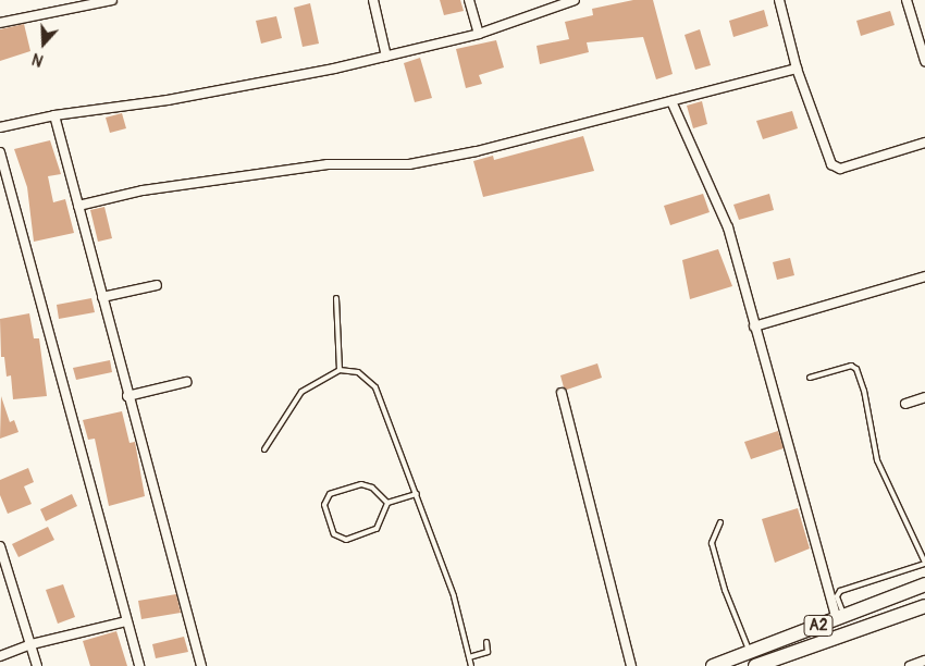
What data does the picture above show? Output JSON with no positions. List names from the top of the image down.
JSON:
{
  "streets": {
    "highway": ["A2"]
  },
  "north": "bottom"
}
